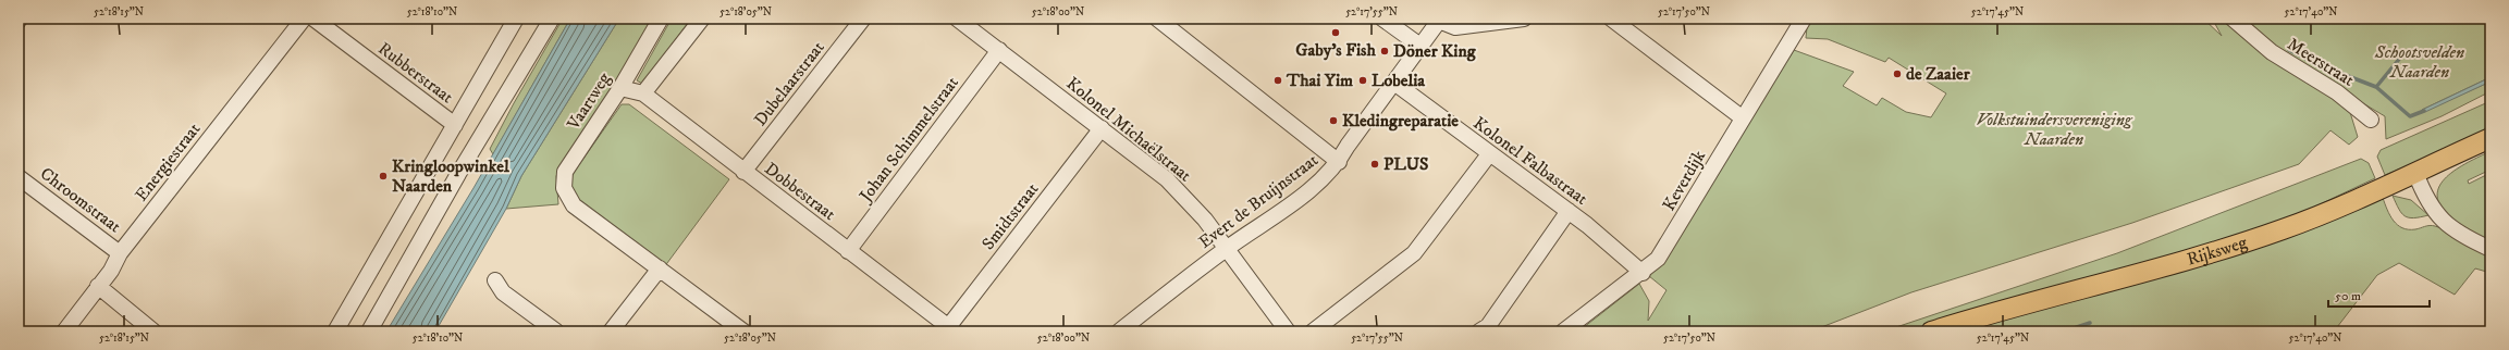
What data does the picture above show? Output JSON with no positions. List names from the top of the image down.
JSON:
{
  "streets": {
    "main road": ["Rijksweg"],
    "street": [
      "Meerstraat",
      "Rubberstraat",
      "Dubelaarstraat",
      "Vaartweg",
      "Kolonel Michaëlstraat",
      "Johan Schimmelstraat",
      "Kolonel Falbastraat",
      "Energiestraat",
      "Keverdijk",
      "Dobbestraat",
      "Chroomstraat",
      "Evert de Bruijnstraat",
      "Smidtstraat"
    ]
  },
  "crossings": [
    ["Dubelaarstraat", "Dobbestraat"],
    ["Vaartweg", "Dobbestraat"],
    ["Kolonel Michaëlstraat", "Johan Schimmelstraat"],
    ["Kolonel Michaëlstraat", "Evert de Bruijnstraat"],
    ["Kolonel Michaëlstraat", "Smidtstraat"],
    ["Johan Schimmelstraat", "Dobbestraat"],
    ["Kolonel Falbastraat", "Keverdijk"],
    ["Kolonel Falbastraat", "Evert de Bruijnstraat"],
    ["Energiestraat", "Chroomstraat"],
    ["Dobbestraat", "Smidtstraat"]
  ],
  "parks": ["Schootsvelden Naarden", "Volkstuindersvereniging Naarden"],
  "places": [
    "Gaby's Fish",
    "Döner King",
    "de Zaaier",
    "Thai Yim",
    "Lobelia",
    "Kledingreparatie",
    "PLUS",
    "Kringloopwinkel Naarden"
  ],
  "scale_bar": "50 m",
  "coordinates": [
    "52°18'15\"N",
    "52°18'10\"N",
    "52°18'05\"N",
    "52°18'00\"N",
    "52°17'55\"N",
    "52°17'50\"N",
    "52°17'45\"N",
    "52°17'40\"N"
  ]
}
